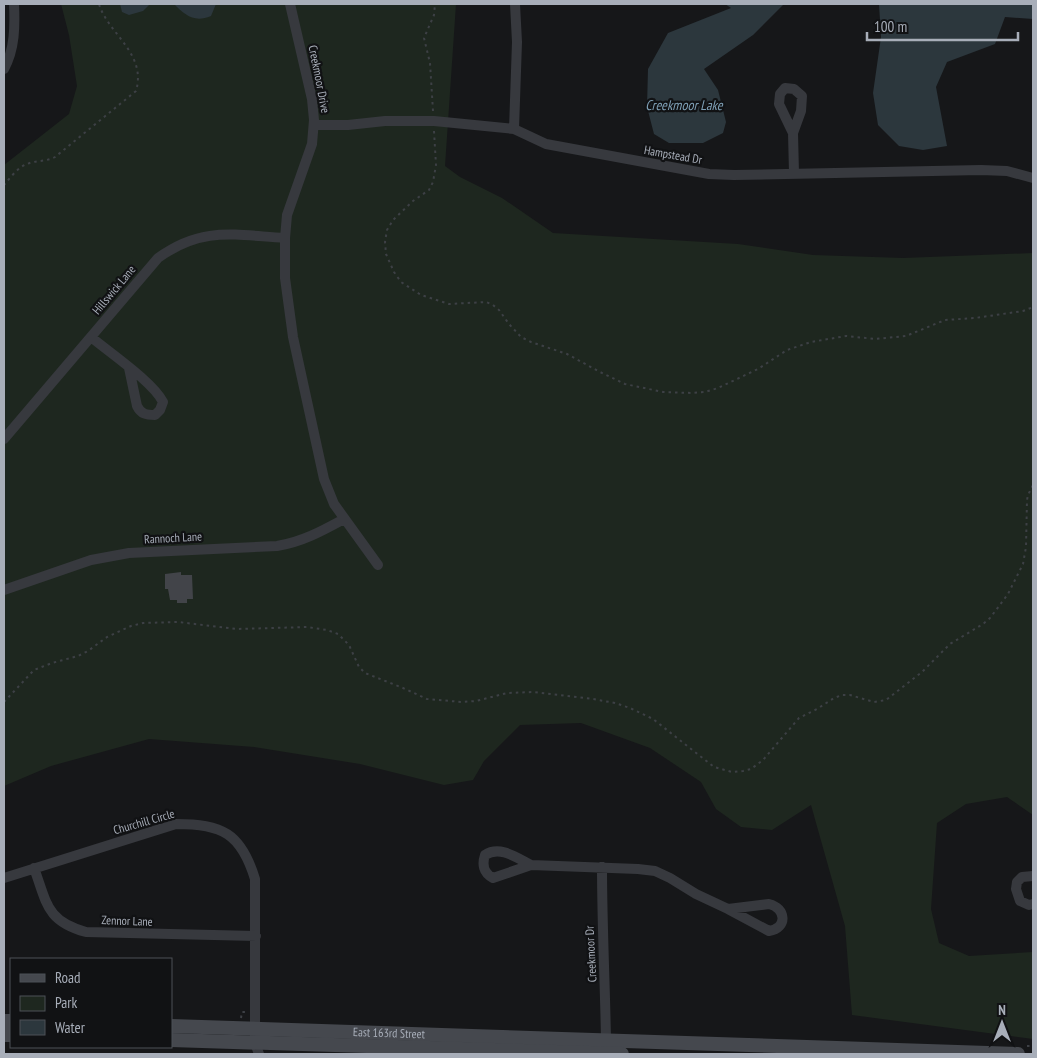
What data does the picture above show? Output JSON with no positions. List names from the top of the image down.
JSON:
{
  "streets": {
    "street": [
      "Creekmoor Drive",
      "Hampstead Dr",
      "Hillswick Lane",
      "Rannoch Lane",
      "Churchill Circle",
      "Zennor Lane",
      "Creekmoor Dr",
      "East 163rd Street"
    ]
  },
  "crossings": [
    ["Creekmoor Drive", "Hampstead Dr"],
    ["Creekmoor Drive", "Hillswick Lane"],
    ["Creekmoor Drive", "Rannoch Lane"],
    ["Churchill Circle", "Zennor Lane"],
    ["Churchill Circle", "East 163rd Street"],
    ["Creekmoor Dr", "East 163rd Street"]
  ],
  "water": ["Creekmoor Lake"],
  "legend": ["Road", "Park", "Water"],
  "scale_bar": "100 m",
  "north": "top"
}
